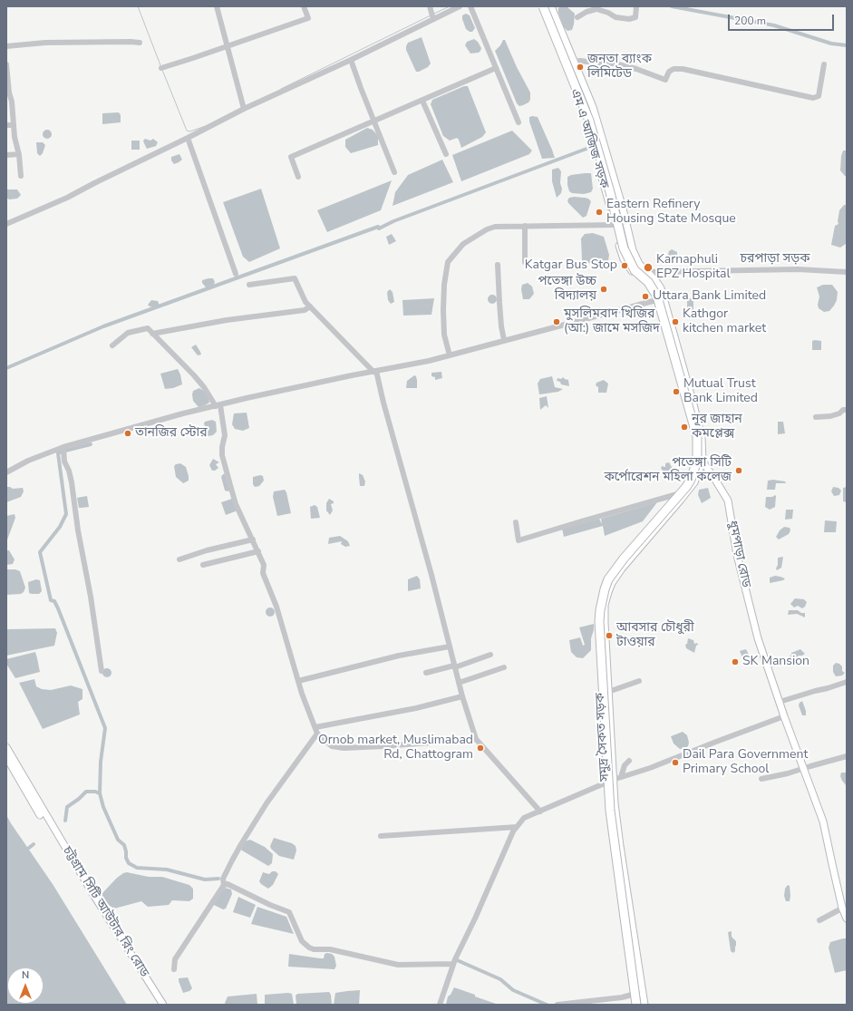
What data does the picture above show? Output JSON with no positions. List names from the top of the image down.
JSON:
{
  "streets": {
    "main road": [
      "এম এ আজিজ সড়ক",
      "ধুমপাড়া রোড",
      "সমুদ্র সৈকত সড়ক",
      "চট্টগ্রাম সিটি আউটার রিং রোড"
    ],
    "street": ["চরপাড়া সড়ক"]
  },
  "crossings": [
    ["এম এ আজিজ সড়ক", "চরপাড়া সড়ক"],
    ["এম এ আজিজ সড়ক", "ধুমপাড়া রোড"],
    ["এম এ আজিজ সড়ক", "সমুদ্র সৈকত সড়ক"],
    ["ধুমপাড়া রোড", "সমুদ্র সৈকত সড়ক"]
  ],
  "places": [
    "জনতা ব্যাংক লিমিটেড",
    "Eastern Refinery Housing State Mosque",
    "Katgar Bus Stop",
    "Karnaphuli EPZ Hospital",
    "পতেঙ্গা উচ্চ বিদ্যালয়",
    "Uttara Bank Limited",
    "মুসলিমবাদ খিজির (আ:) জামে মসজিদ",
    "Kathgor kitchen market",
    "Mutual Trust Bank Limited",
    "নূর জাহান কমপ্লেক্স",
    "তানজির স্টোর",
    "পতেঙ্গা সিটি কর্পোরেশন মহিলা কলেজ",
    "আবসার চৌধুরী টাওয়ার",
    "SK Mansion",
    "Ornob market, Muslimabad Rd, Chattogram",
    "Dail Para Government Primary School"
  ],
  "scale_bar": "200 m",
  "north": "top"
}
